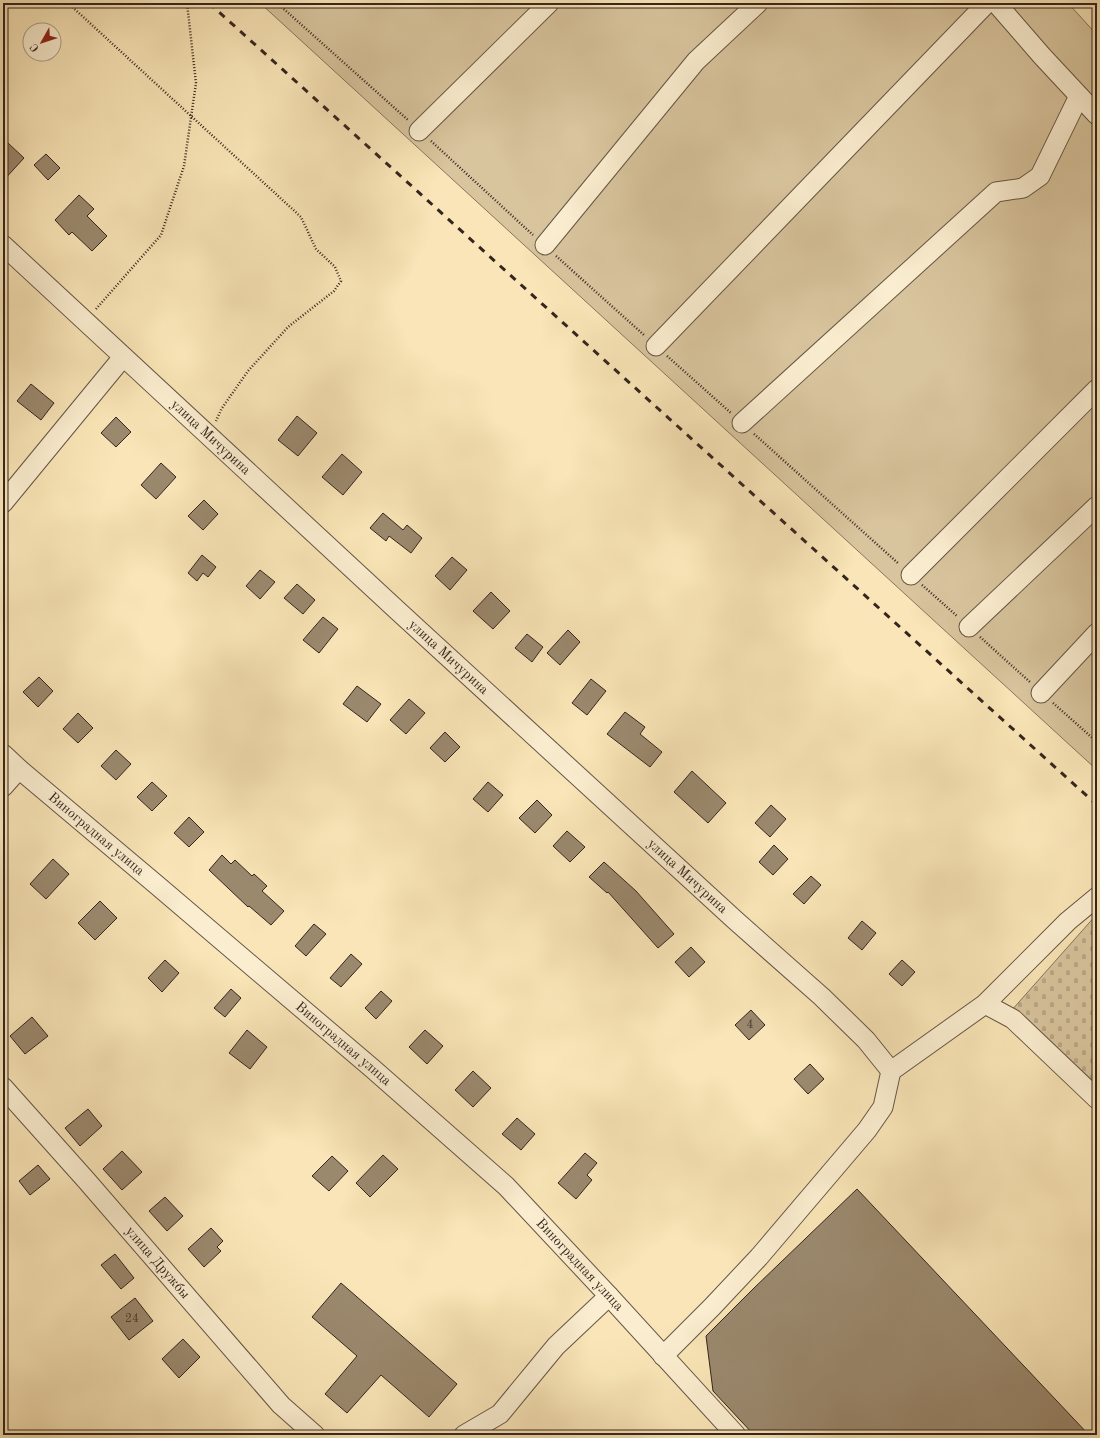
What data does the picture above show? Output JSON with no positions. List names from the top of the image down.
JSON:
{
  "streets": {
    "street": ["улица Мичурина", "Виноградная улица", "улица Дружбы"]
  },
  "house_numbers": ["4", "24"],
  "north": "bottom left"
}
